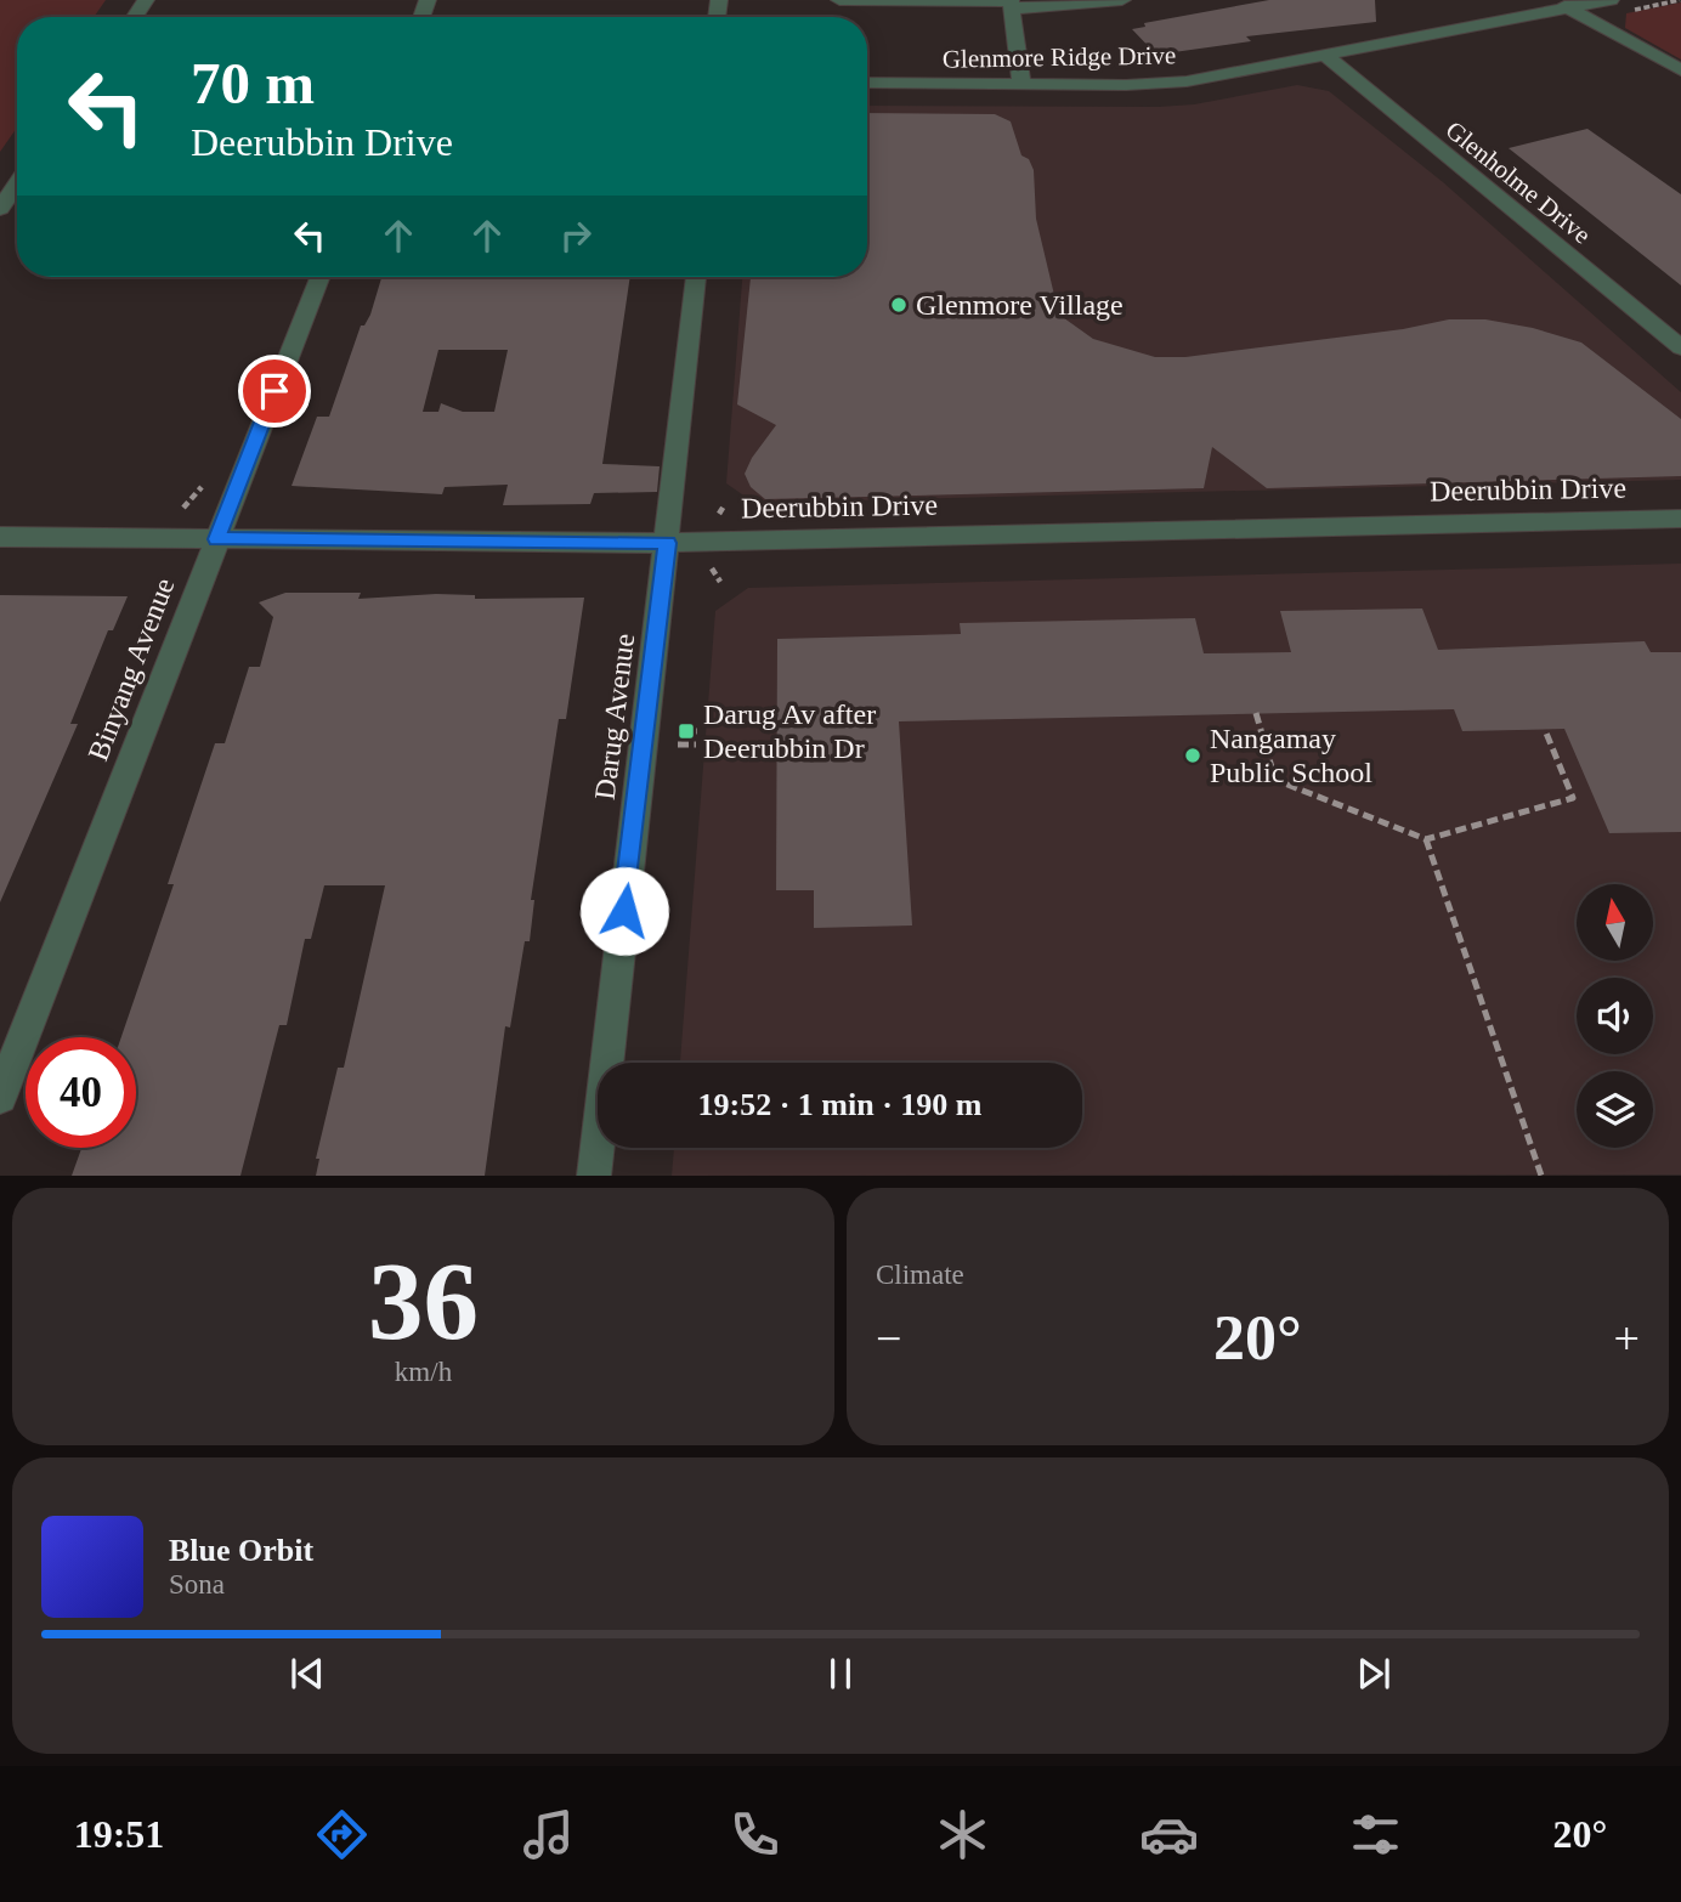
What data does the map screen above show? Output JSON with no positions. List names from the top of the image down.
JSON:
{
  "streets": {
    "street": [
      "Glenmore Ridge Drive",
      "Glenholme Drive",
      "Deerubbin Drive",
      "Binyang Avenue",
      "Darug Avenue"
    ]
  },
  "crossings": [
    ["Glenmore Ridge Drive", "Glenholme Drive"],
    ["Deerubbin Drive", "Binyang Avenue"],
    ["Deerubbin Drive", "Darug Avenue"]
  ],
  "places": {
    "other": ["Glenmore Village", "Nangamay Public School"],
    "transit": ["Darug Av after Deerubbin Dr"]
  },
  "north": "top",
  "page": {
    "turn": ["70 m", "Deerubbin Drive"],
    "limit": "40",
    "trip": "19:52 · 1 min · 190 m",
    "tile": [
      ["36", "km/h"],
      "Climate"
    ],
    "heat": ["−", "20°", "+"],
    "song": ["Blue Orbit", "Sona"],
    "tabs": ["19:51", "20°"]
  }
}
